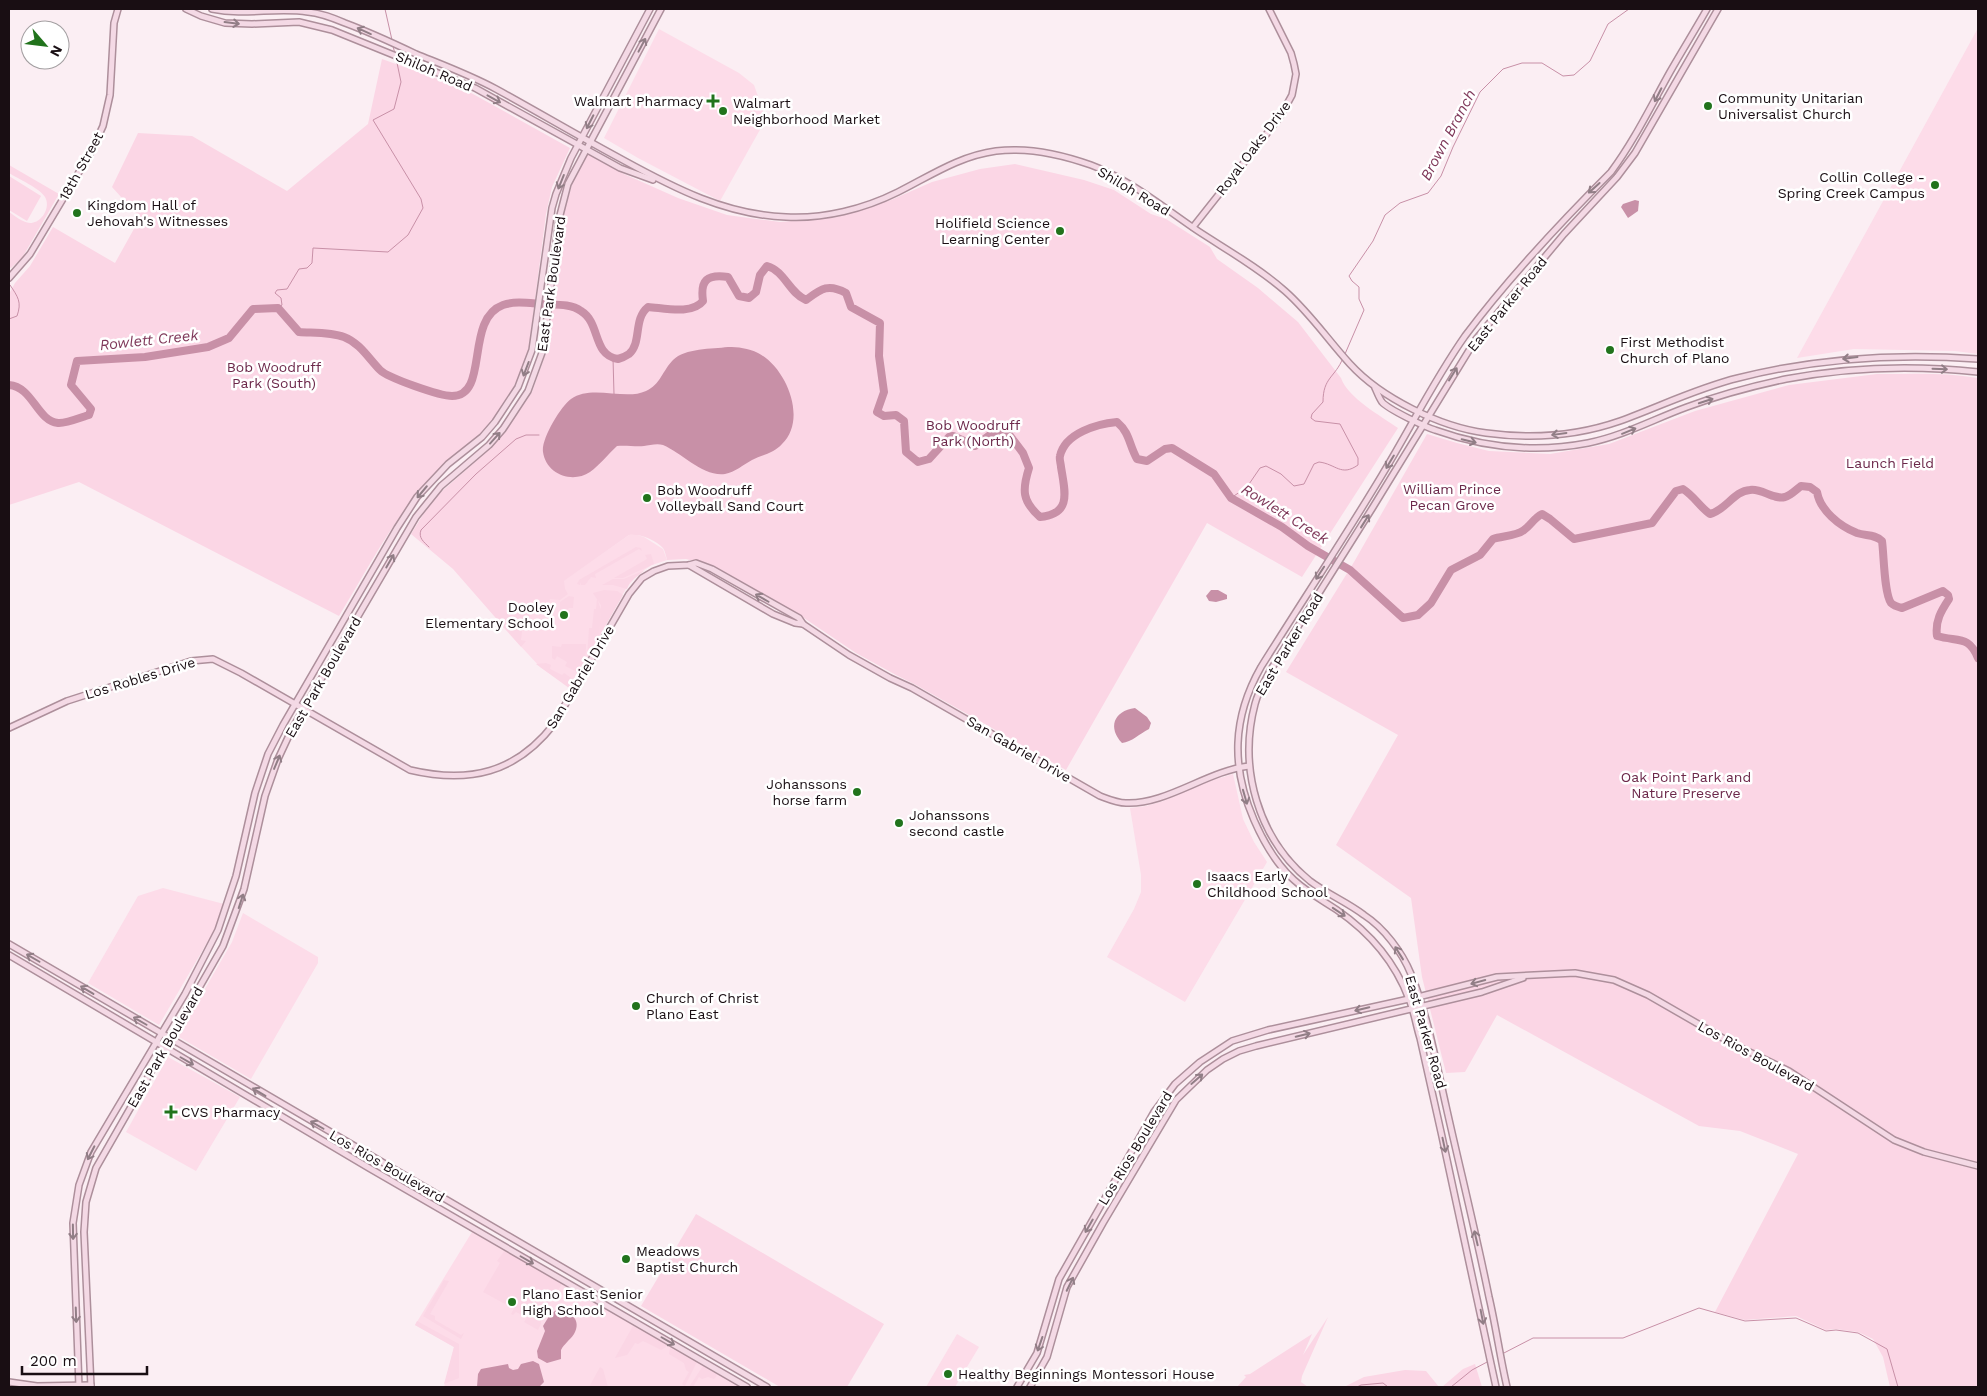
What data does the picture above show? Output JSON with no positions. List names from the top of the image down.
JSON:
{
  "streets": {
    "main road": [
      "Shiloh Road",
      "Royal Oaks Drive",
      "18th Street",
      "East Park Boulevard",
      "East Parker Road",
      "San Gabriel Drive",
      "Los Robles Drive",
      "Los Rios Boulevard"
    ]
  },
  "crossings": [
    ["Shiloh Road", "Royal Oaks Drive"],
    ["Shiloh Road", "East Park Boulevard"],
    ["Shiloh Road", "East Parker Road"],
    ["East Park Boulevard", "San Gabriel Drive"],
    ["East Park Boulevard", "Los Robles Drive"],
    ["East Park Boulevard", "Los Rios Boulevard"],
    ["East Parker Road", "San Gabriel Drive"],
    ["East Parker Road", "Los Rios Boulevard"],
    ["San Gabriel Drive", "Los Robles Drive"]
  ],
  "water": ["Brown Branch", "Rowlett Creek"],
  "parks": [
    "Bob Woodruff Park (South)",
    "Bob Woodruff Park (North)",
    "Launch Field",
    "William Prince Pecan Grove",
    "Oak Point Park and Nature Preserve"
  ],
  "places": {
    "health": ["Walmart Pharmacy", "CVS Pharmacy"],
    "other": [
      "Community Unitarian Universalist Church",
      "Walmart Neighborhood Market",
      "Collin College - Spring Creek Campus",
      "Kingdom Hall of Jehovah's Witnesses",
      "Holifield Science Learning Center",
      "First Methodist Church of Plano",
      "Bob Woodruff Volleyball Sand Court",
      "Dooley Elementary School",
      "Johanssons horse farm",
      "Johanssons second castle",
      "Isaacs Early Childhood School",
      "Church of Christ Plano East",
      "Meadows Baptist Church",
      "Plano East Senior High School",
      "Healthy Beginnings Montessori House"
    ]
  },
  "scale_bar": "200 m",
  "north": "bottom right"
}
